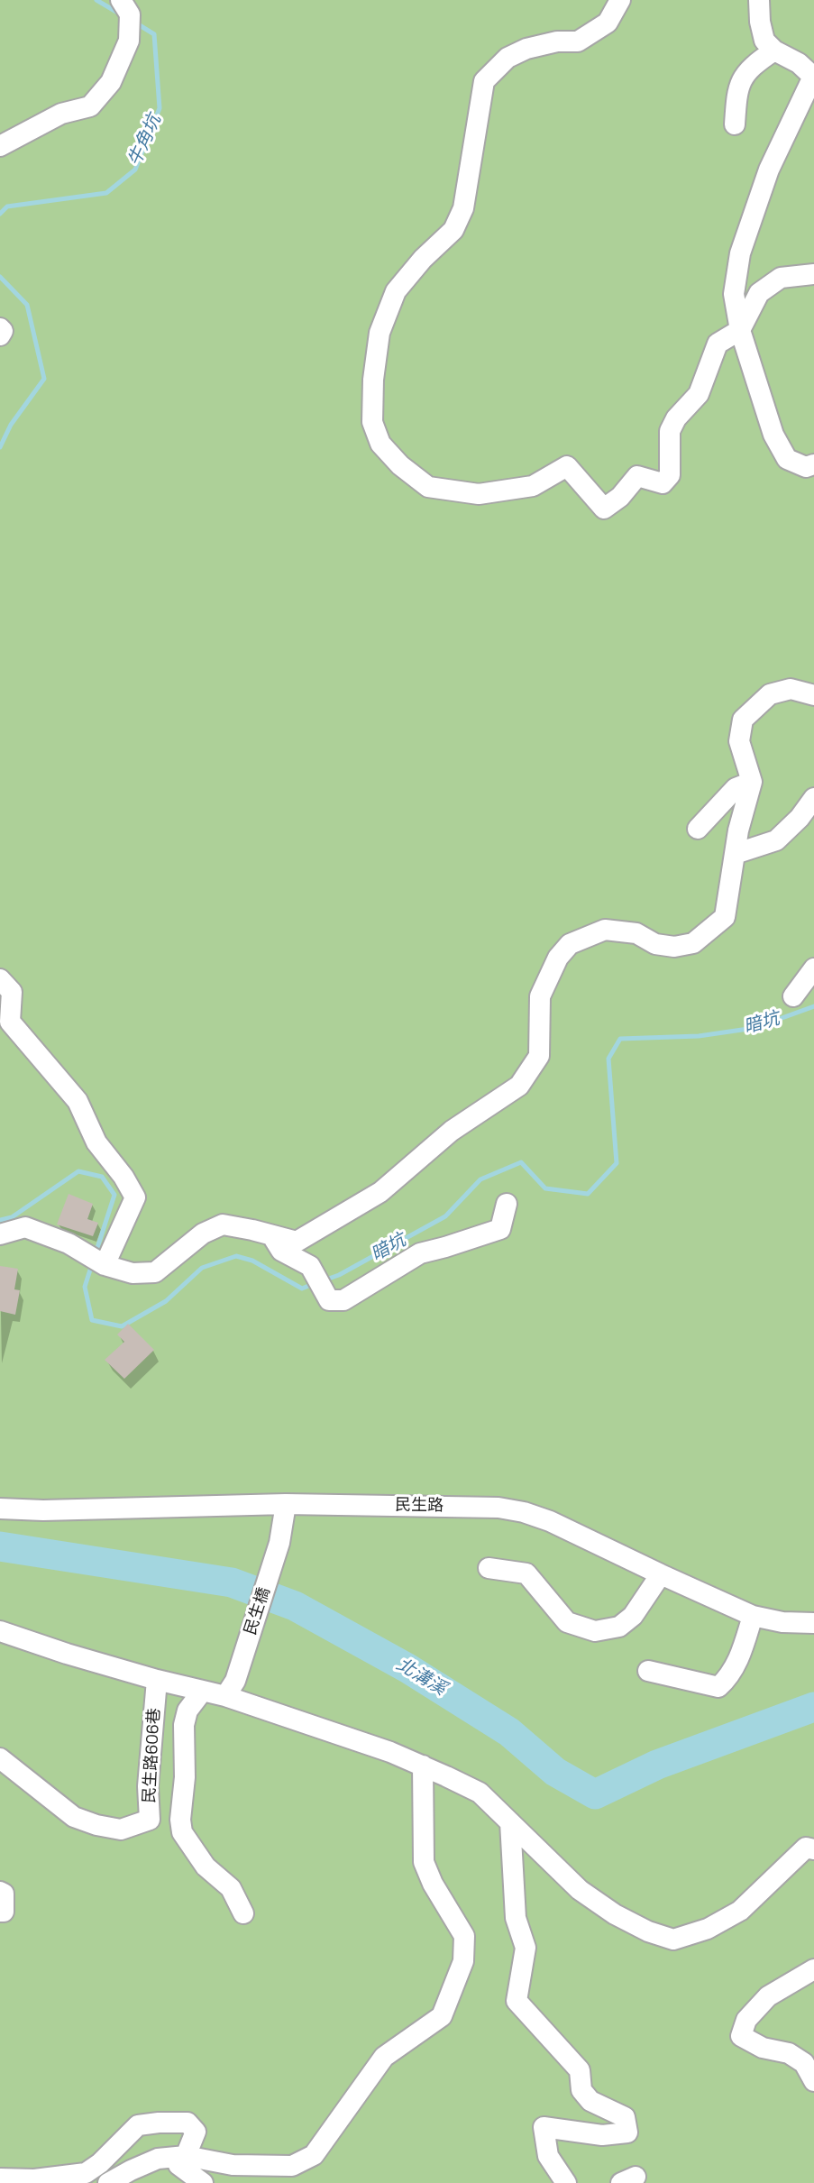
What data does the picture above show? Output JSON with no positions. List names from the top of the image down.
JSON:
{
  "streets": {
    "street": ["民生路", "民生橋", "民生路606巷"]
  },
  "crossings": [
    ["民生路", "民生橋"]
  ],
  "water": ["牛角坑", "暗坑", "北溝溪"]
}
